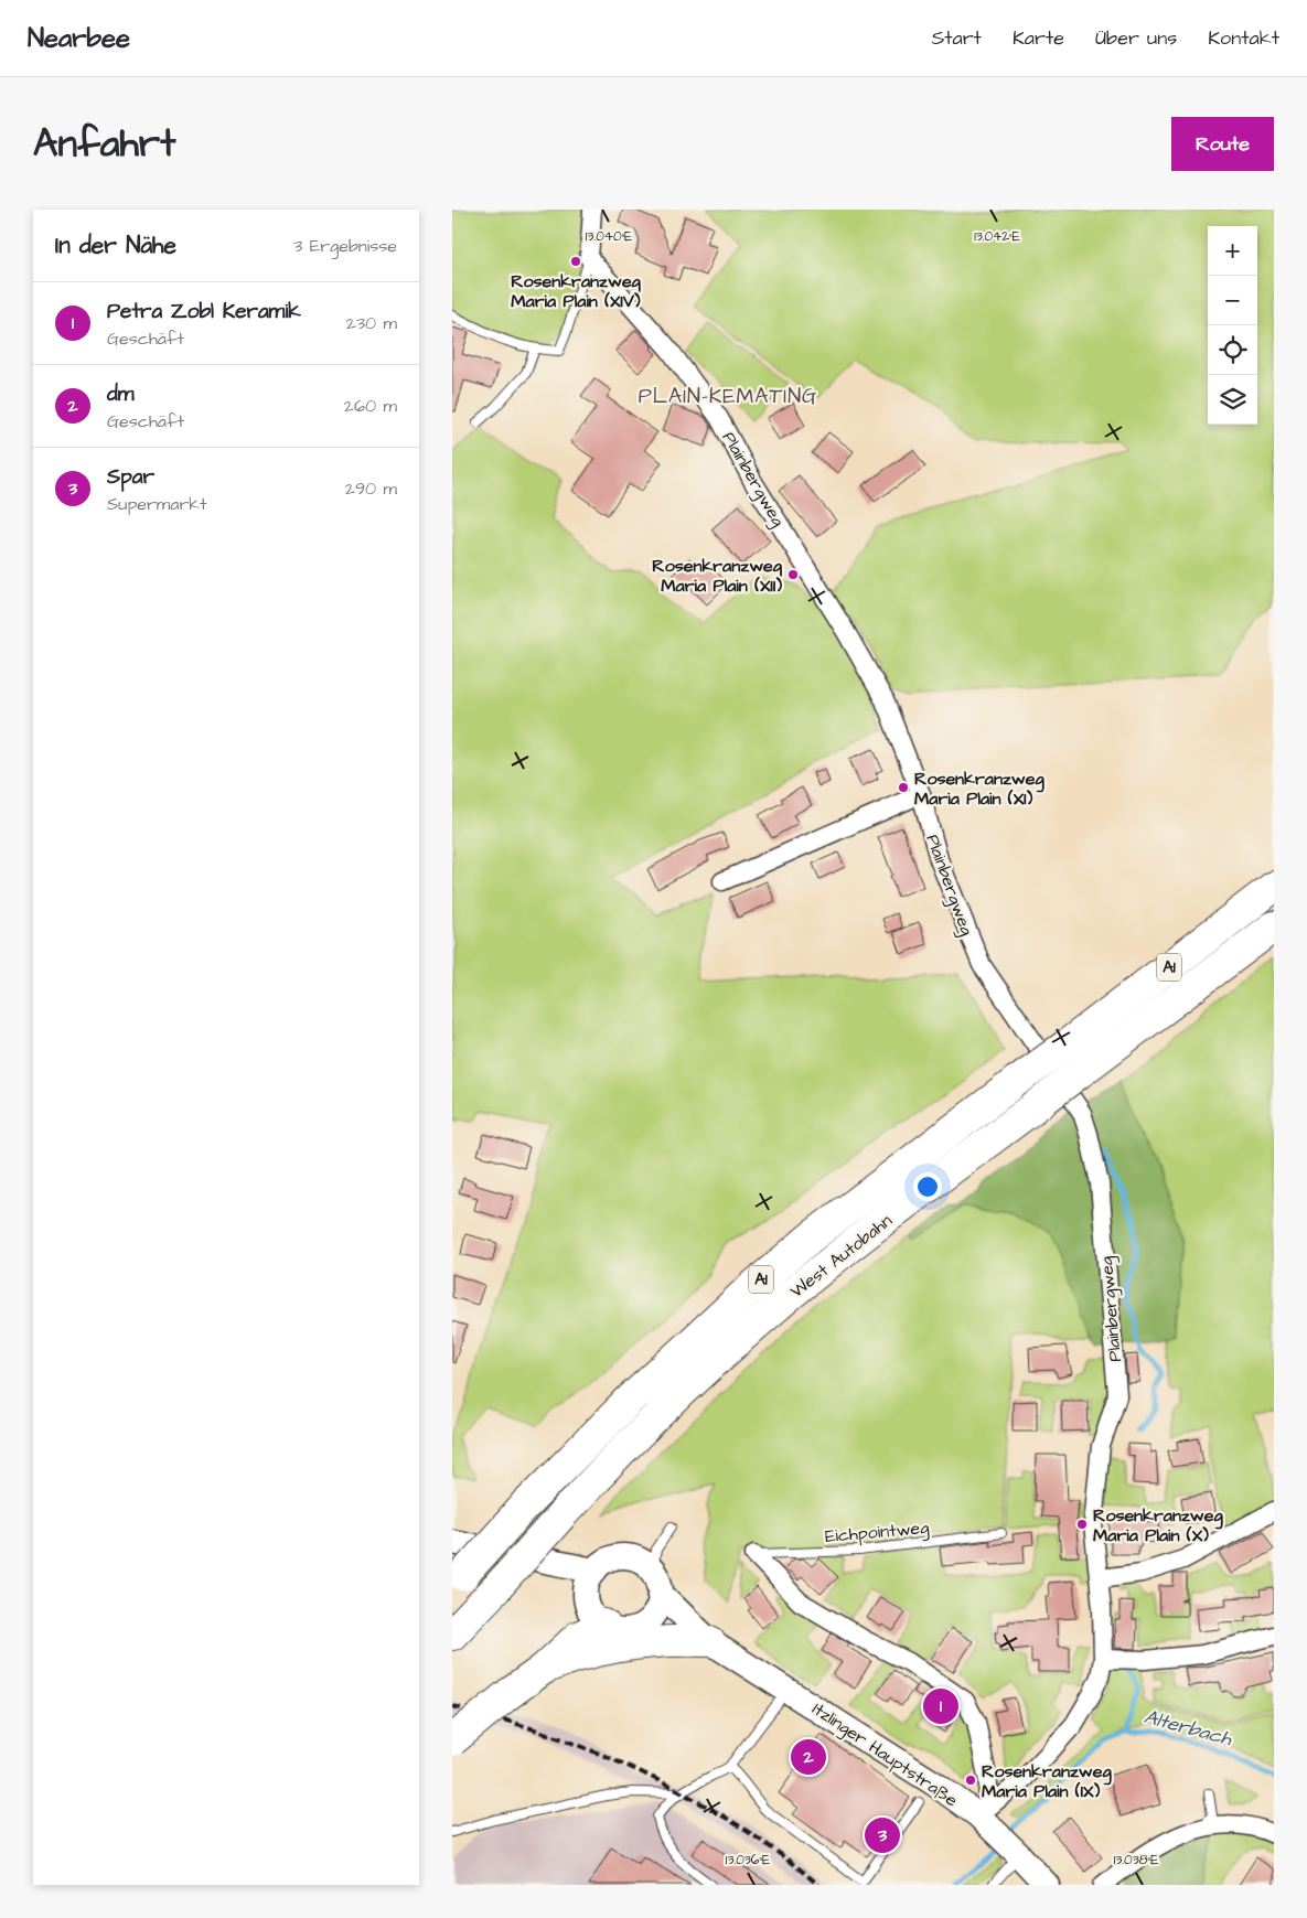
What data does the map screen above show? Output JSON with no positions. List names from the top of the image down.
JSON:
{
  "streets": {
    "highway": ["A1", "West Autobahn"],
    "main road": ["Itzlinger Hauptstraße"],
    "street": ["Plainbergweg"],
    "lane": ["Eichpointweg"]
  },
  "crossings": [
    ["Plainbergweg", "Itzlinger Hauptstraße"]
  ],
  "districts": ["PLAIN-KEMATING"],
  "water": ["Alterbach"],
  "places": [
    "Rosenkranzweg Maria Plain (XIV)",
    "Rosenkranzweg Maria Plain (XII)",
    "Rosenkranzweg Maria Plain (XI)",
    "Rosenkranzweg Maria Plain (X)",
    "Rosenkranzweg Maria Plain (IX)"
  ],
  "page": {
    "header": "Nearbee",
    "nav": [
      "Start",
      "Karte",
      "Über uns",
      "Kontakt"
    ],
    "title": "Anfahrt",
    "buttons": "Route",
    "heading": ["In der Nähe", "3 Ergebnisse"],
    "map_buttons": ["+", "−"],
    "list": [
      {
        "mark": "1",
        "name": "Petra Zobl Keramik",
        "note": "Geschäft",
        "value": "230 m"
      },
      {
        "mark": "2",
        "name": "dm",
        "note": "Geschäft",
        "value": "260 m"
      },
      {
        "mark": "3",
        "name": "Spar",
        "note": "Supermarkt",
        "value": "290 m"
      }
    ],
    "pins": ["1", "2", "3"]
  },
  "coordinates": [
    "13.040°E",
    "13.042°E",
    "13.036°E",
    "13.038°E"
  ]
}
